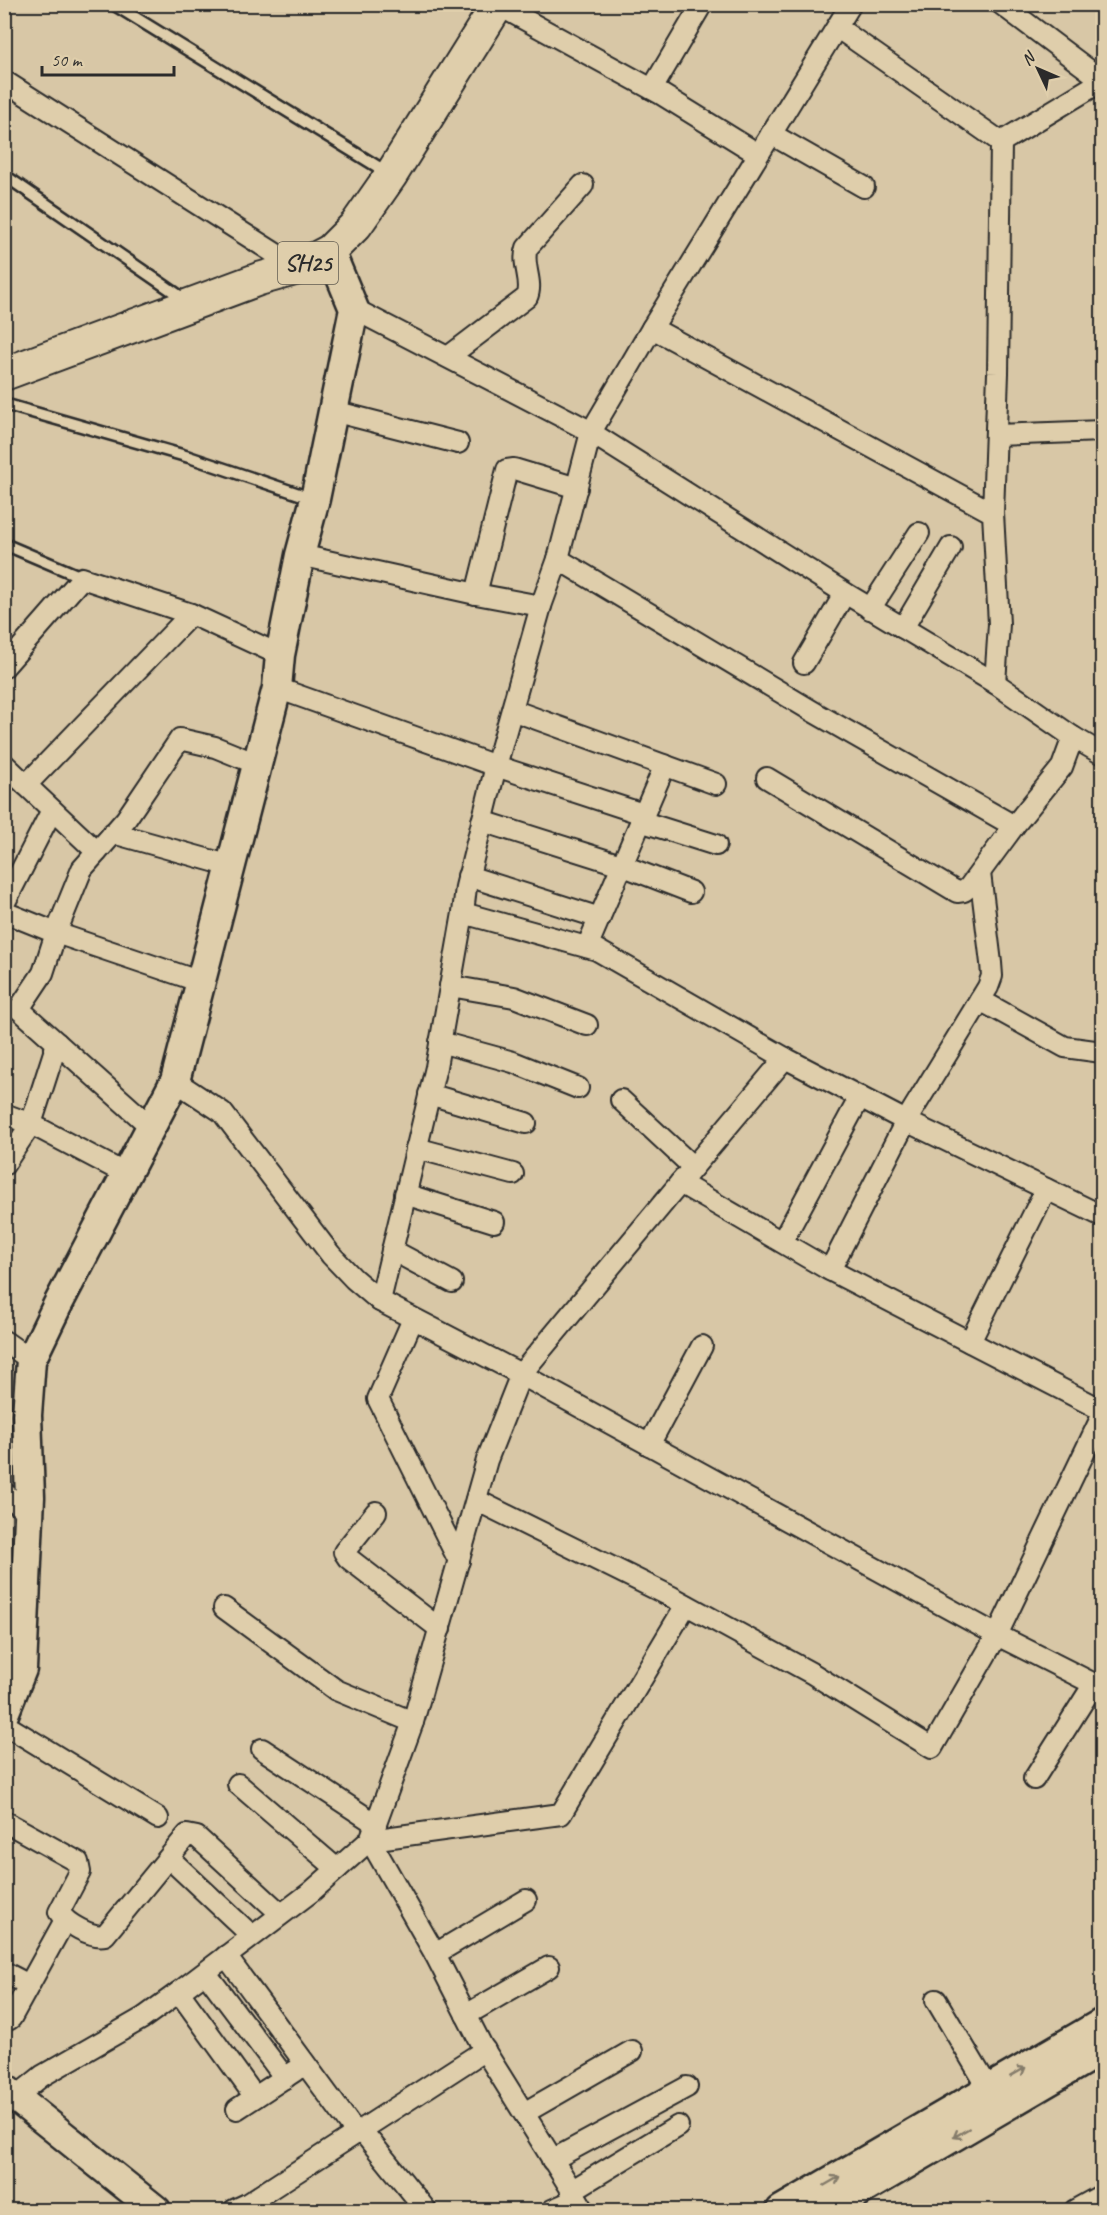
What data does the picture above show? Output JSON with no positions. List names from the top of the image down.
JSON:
{
  "streets": {
    "main road": ["SH25"]
  },
  "scale_bar": "50 m",
  "north": "top left"
}
